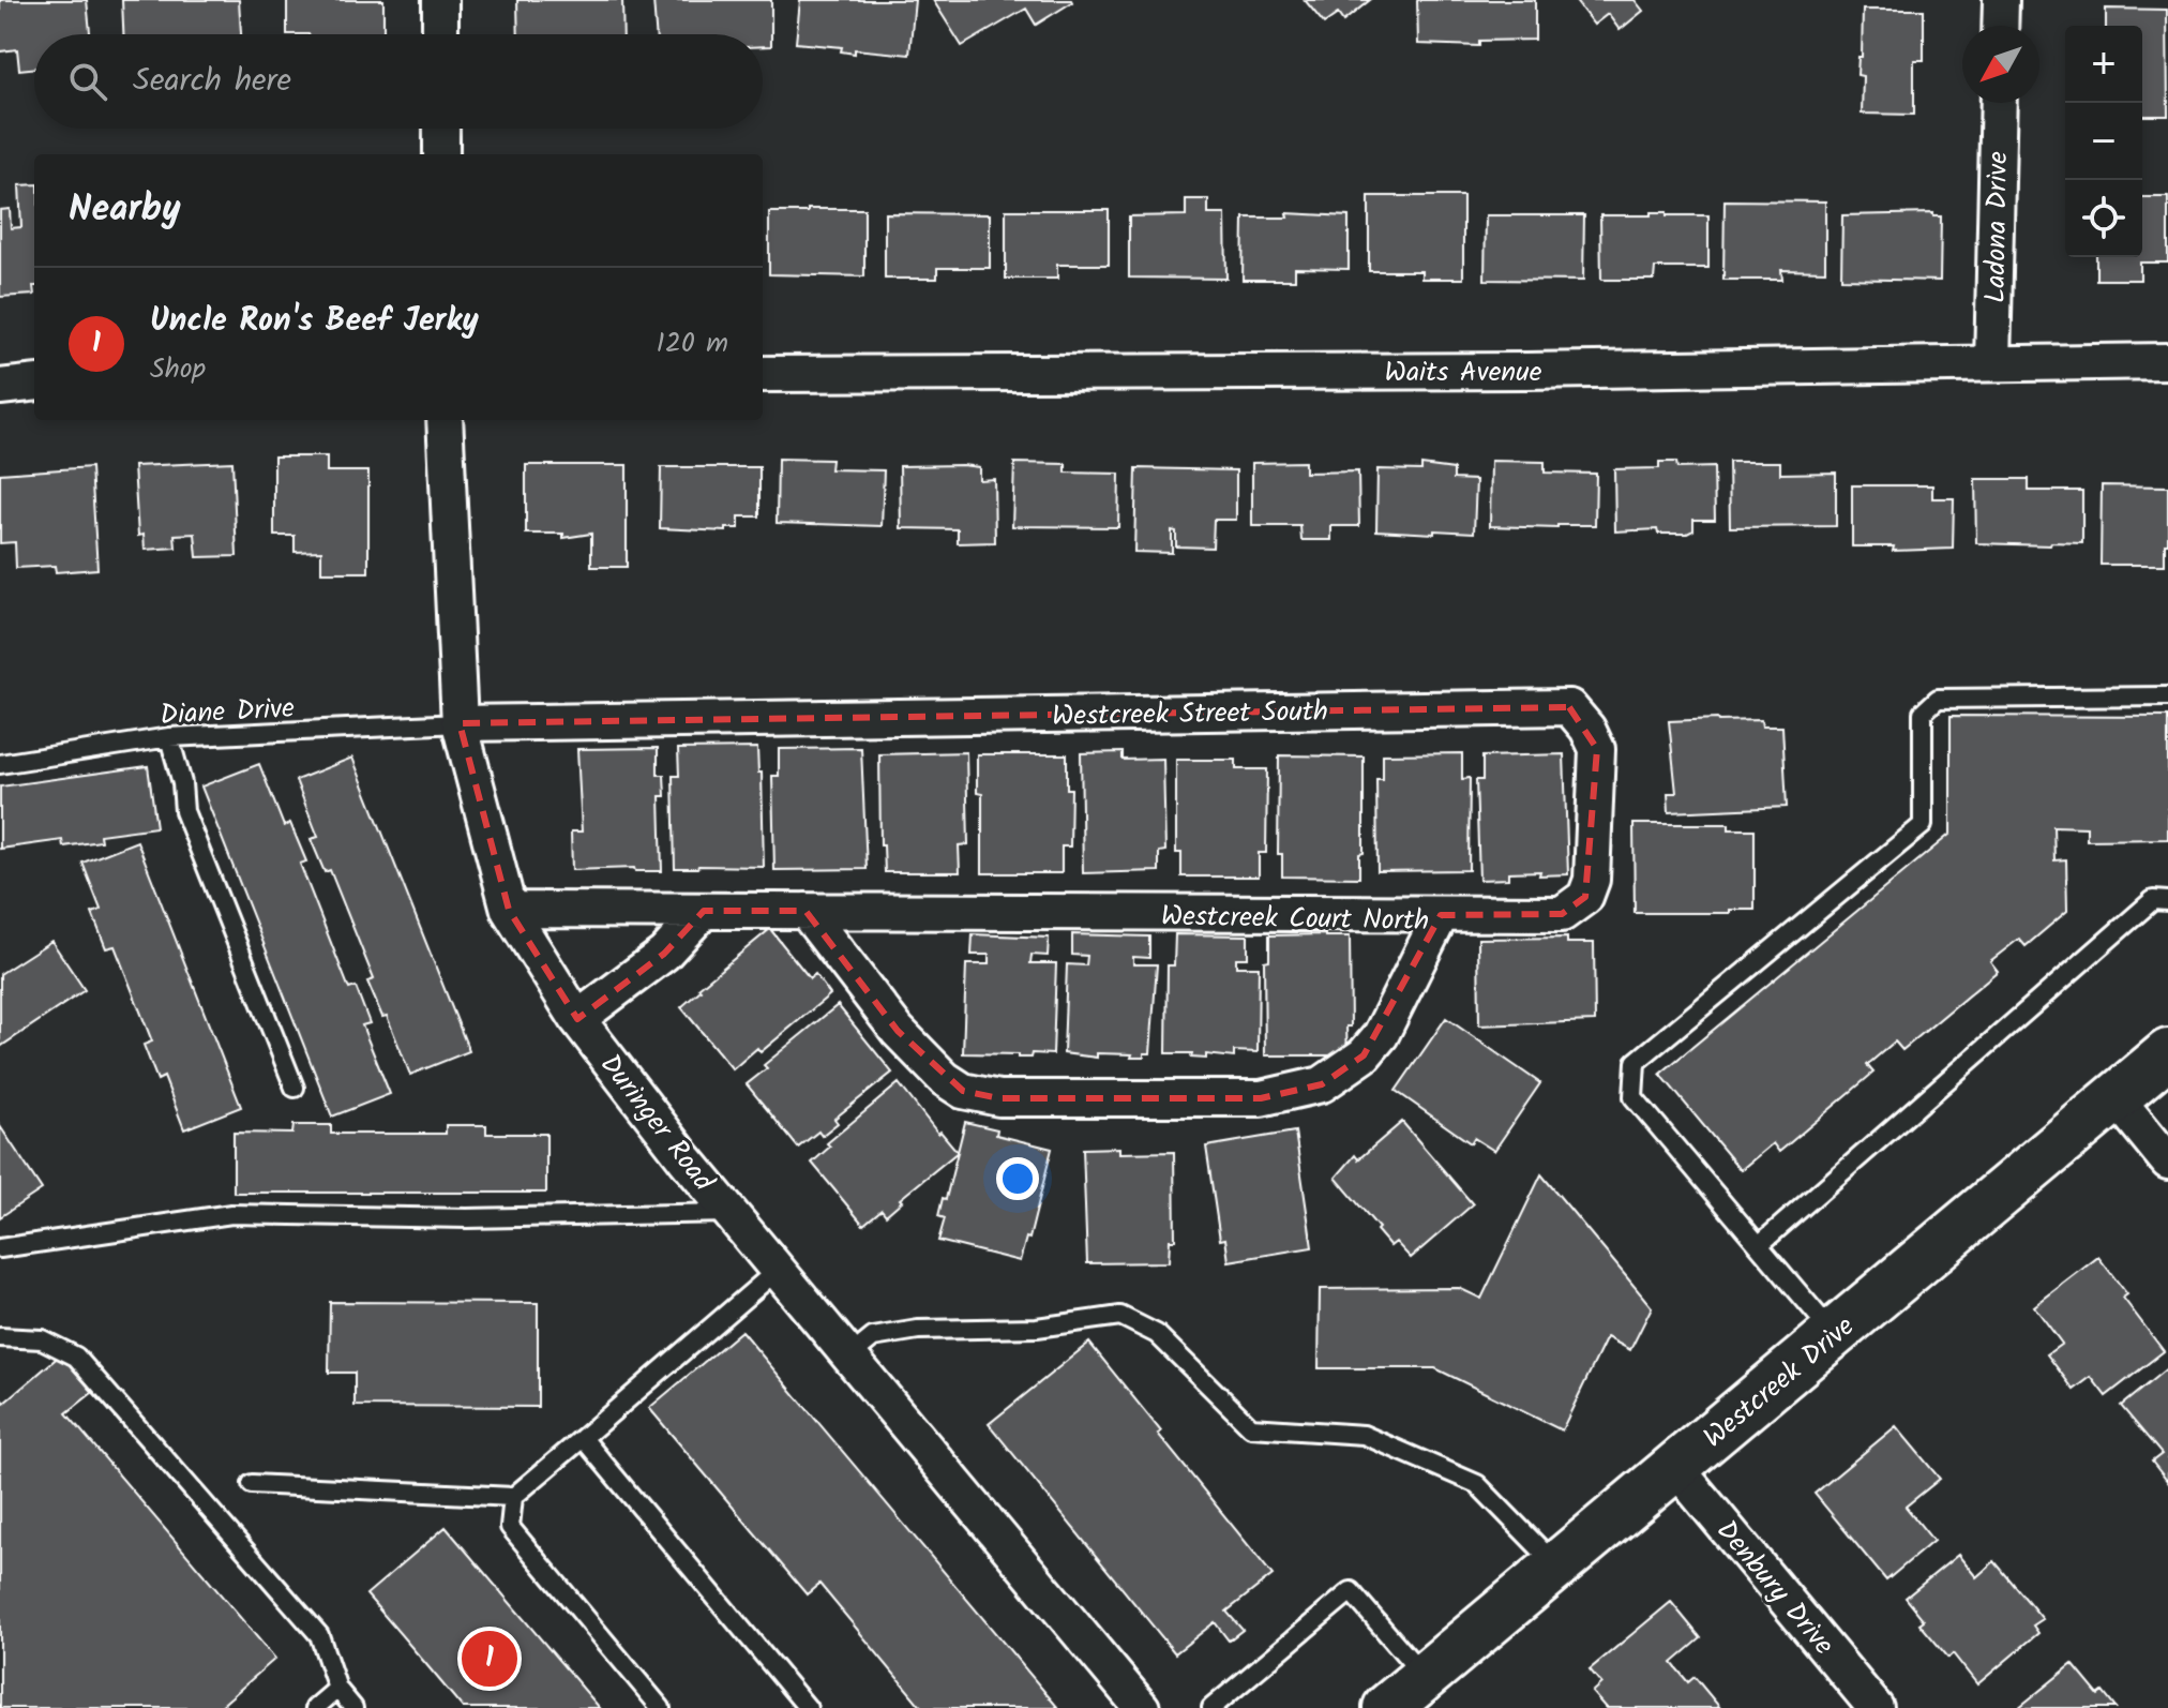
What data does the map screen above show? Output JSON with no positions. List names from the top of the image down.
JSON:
{
  "streets": {
    "street": [
      "Ladona Drive",
      "Waits Avenue",
      "Westcreek Street South",
      "Westcreek Court North",
      "Duringer Road",
      "Westcreek Drive",
      "Denbury Drive"
    ],
    "lane": ["Diane Drive"]
  },
  "crossings": [
    ["Ladona Drive", "Waits Avenue"],
    ["Diane Drive", "Westcreek Street South"],
    ["Diane Drive", "Duringer Road"],
    ["Westcreek Street South", "Westcreek Court North"],
    ["Westcreek Street South", "Duringer Road"],
    ["Westcreek Court North", "Duringer Road"],
    ["Westcreek Drive", "Denbury Drive"]
  ],
  "north": "bottom left",
  "page": {
    "map_buttons": ["+", "−"],
    "search": "Search here",
    "heading": "Nearby",
    "list": [
      {
        "mark": "1",
        "name": "Uncle Ron's Beef Jerky",
        "note": "Shop",
        "value": "120 m"
      }
    ],
    "pins": "1"
  }
}
